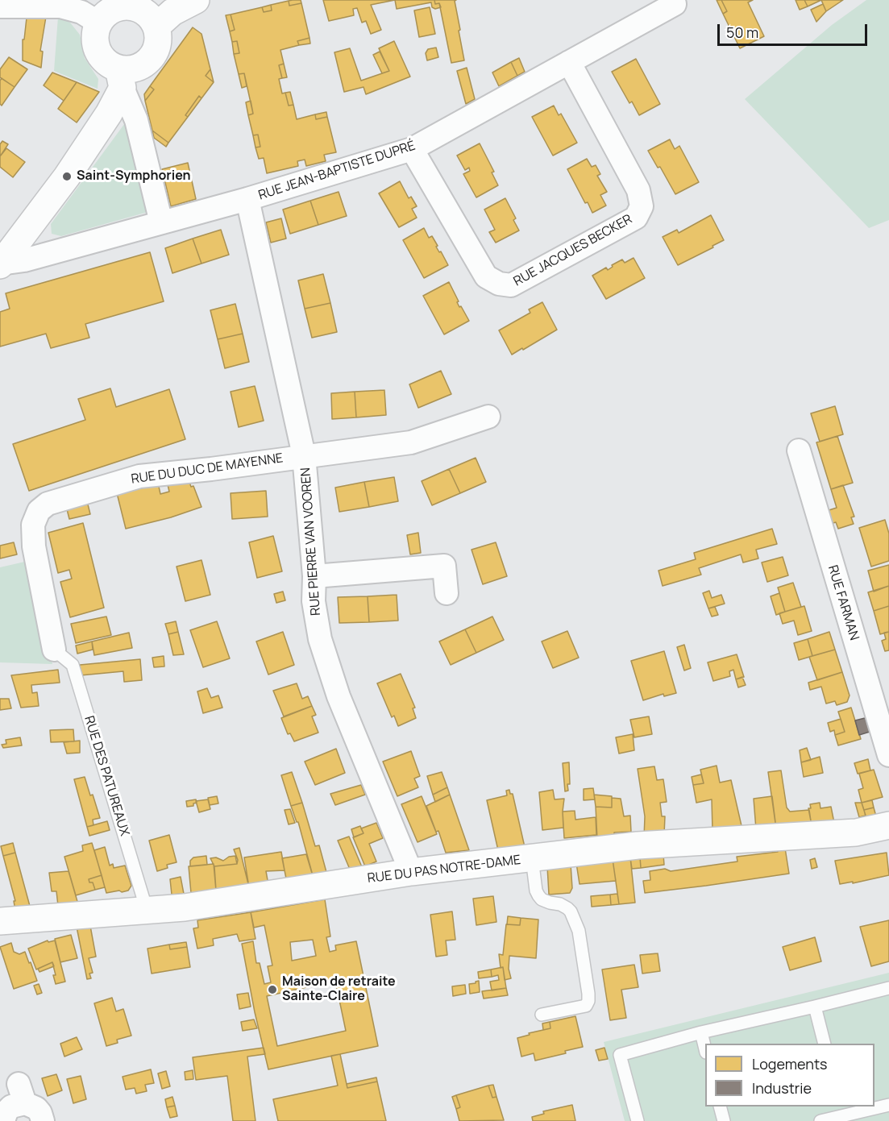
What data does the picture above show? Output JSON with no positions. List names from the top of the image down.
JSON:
{
  "streets": {
    "street": [
      "RUE JEAN-BAPTISTE DUPRÉ",
      "RUE JACQUES BECKER",
      "RUE DU DUC DE MAYENNE",
      "RUE PIERRE VAN VOOREN",
      "RUE FARMAN",
      "RUE DU PAS NOTRE-DAME"
    ],
    "lane": ["RUE DES PATUREAUX"]
  },
  "crossings": [
    ["RUE JEAN-BAPTISTE DUPRÉ", "RUE JACQUES BECKER"],
    ["RUE JEAN-BAPTISTE DUPRÉ", "RUE PIERRE VAN VOOREN"],
    ["RUE DU DUC DE MAYENNE", "RUE PIERRE VAN VOOREN"],
    ["RUE DU DUC DE MAYENNE", "RUE DES PATUREAUX"],
    ["RUE PIERRE VAN VOOREN", "RUE DU PAS NOTRE-DAME"],
    ["RUE DES PATUREAUX", "RUE DU PAS NOTRE-DAME"]
  ],
  "places": ["Saint-Symphorien", "Maison de retraite Sainte-Claire"],
  "legend": ["Logements", "Industrie"],
  "scale_bar": "50 m"
}
